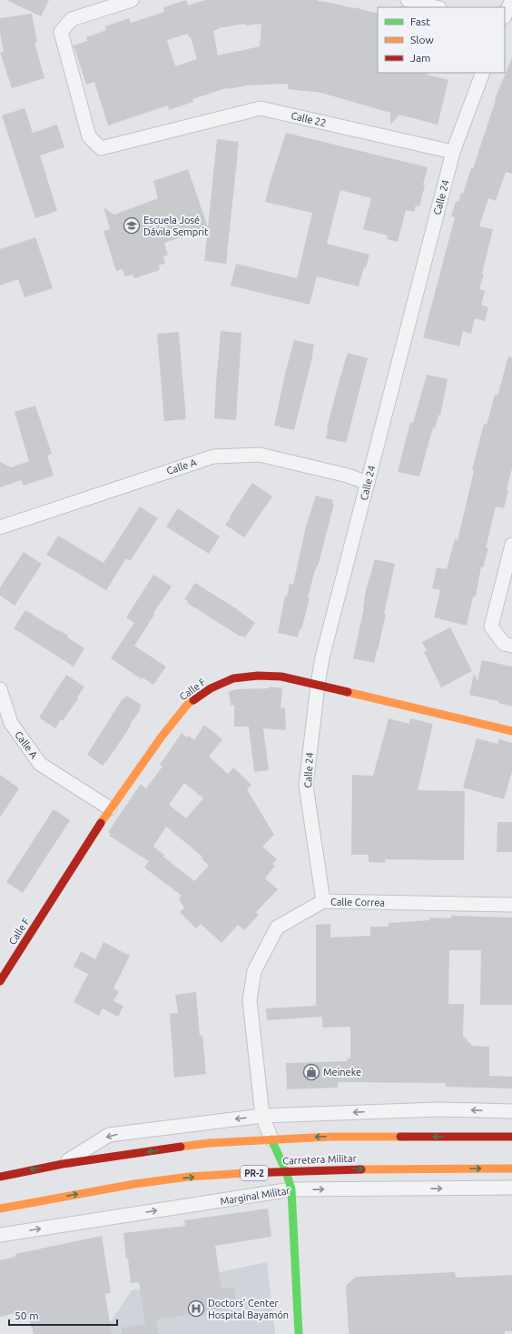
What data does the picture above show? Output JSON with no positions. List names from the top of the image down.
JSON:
{
  "streets": {
    "main road": ["Calle F", "Carretera Militar", "PR-2"],
    "street": [
      "Calle 22",
      "Calle 24",
      "Calle A",
      "Calle Correa",
      "Marginal Militar"
    ]
  },
  "crossings": [
    ["Calle 22", "Calle 24"],
    ["Calle 24", "Calle A"],
    ["Calle 24", "Calle F"],
    ["Calle 24", "Calle Correa"],
    ["Calle A", "Calle F"]
  ],
  "places": {
    "school or university": ["Escuela José Dávila Semprit"],
    "shop": ["Meineke"],
    "hospital": ["Doctors' Center Hospital Bayamón"]
  },
  "legend": ["Fast", "Slow", "Jam"],
  "scale_bar": "50 m"
}
